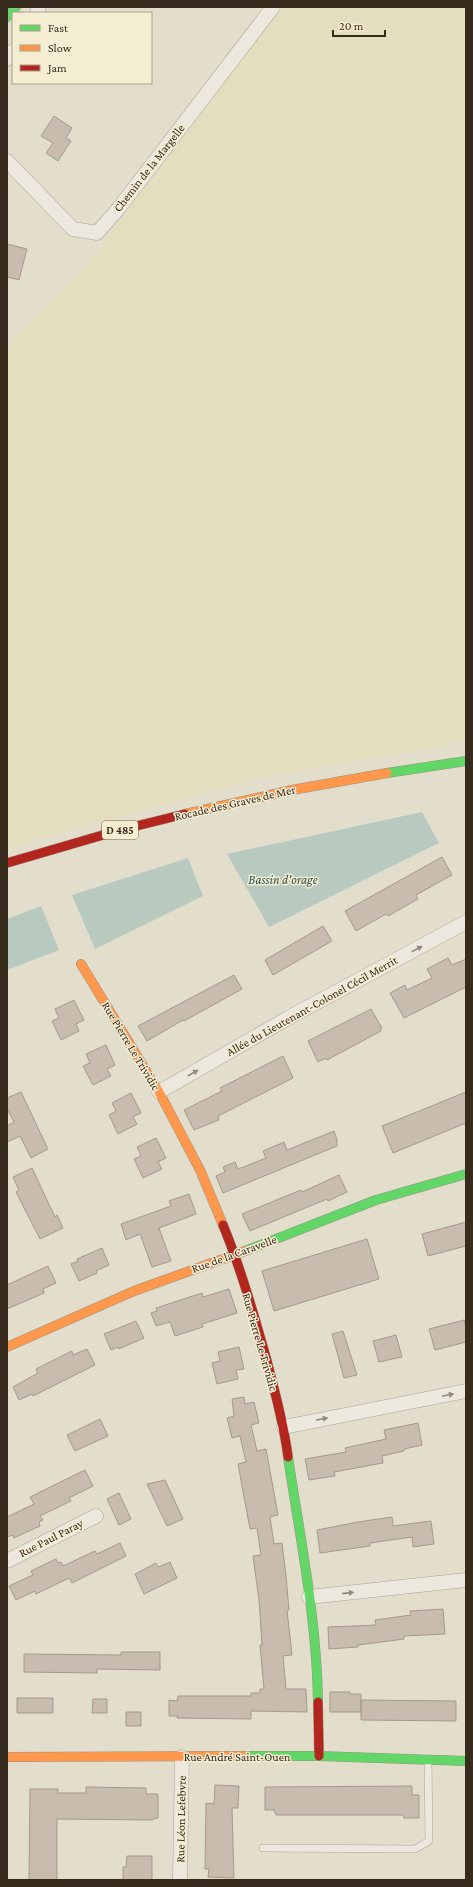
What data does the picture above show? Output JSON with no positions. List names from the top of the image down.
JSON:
{
  "streets": {
    "street": [
      "Chemin de la Margelle",
      "Rocade des Graves de Mer",
      "D 485",
      "Allée du Lieutenant-Colonel Cécil Merrit",
      "Rue Pierre Le Trividic",
      "Rue de la Caravelle",
      "Rue Paul Paray",
      "Rue André Saint-Ouen",
      "Rue Léon Lefebvre"
    ]
  },
  "crossings": [
    ["Allée du Lieutenant-Colonel Cécil Merrit", "Rue Pierre Le Trividic"],
    ["Rue Pierre Le Trividic", "Rue de la Caravelle"],
    ["Rue Pierre Le Trividic", "Rue André Saint-Ouen"],
    ["Rue André Saint-Ouen", "Rue Léon Lefebvre"]
  ],
  "one_way": ["Allée du Lieutenant-Colonel Cécil Merrit"],
  "water": ["Bassin d'orage"],
  "legend": ["Fast", "Slow", "Jam"],
  "scale_bar": "20 m"
}
